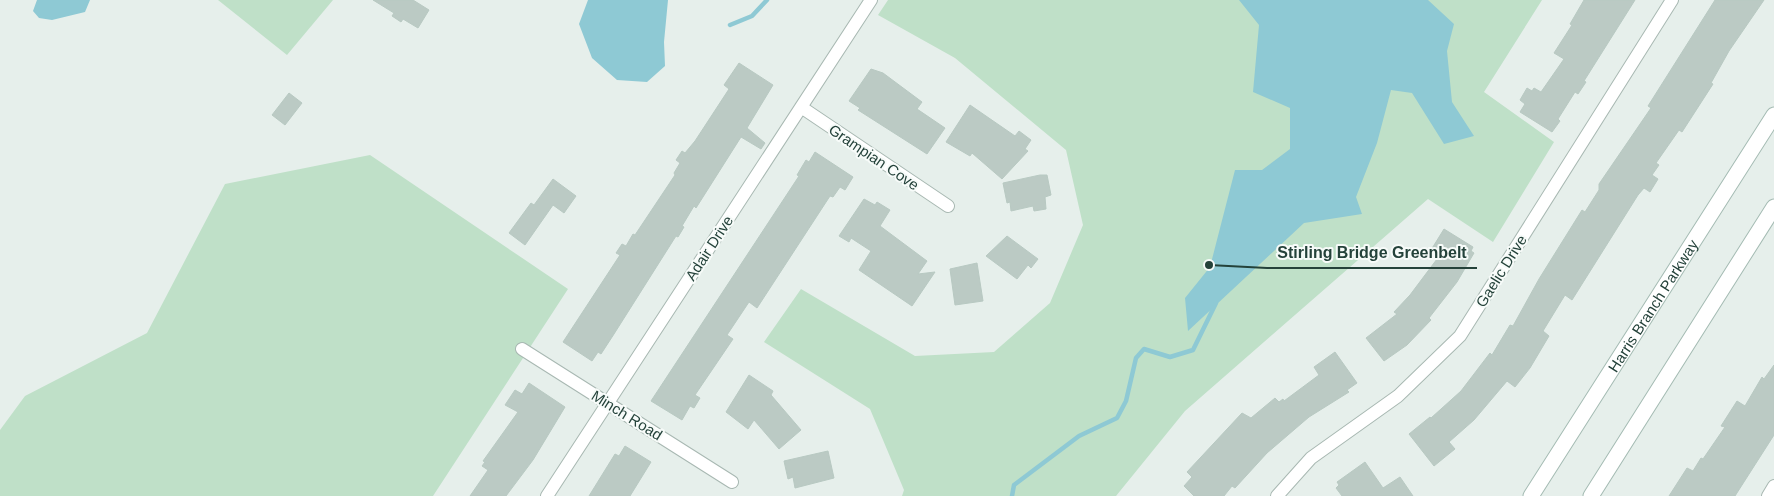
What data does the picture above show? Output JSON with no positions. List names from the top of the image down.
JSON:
{
  "streets": {
    "main road": ["Harris Branch Parkway"],
    "street": [
      "Grampian Cove",
      "Adair Drive",
      "Gaelic Drive",
      "Minch Road"
    ]
  },
  "crossings": [
    ["Grampian Cove", "Adair Drive"],
    ["Adair Drive", "Minch Road"]
  ],
  "places": ["Stirling Bridge Greenbelt"]
}
